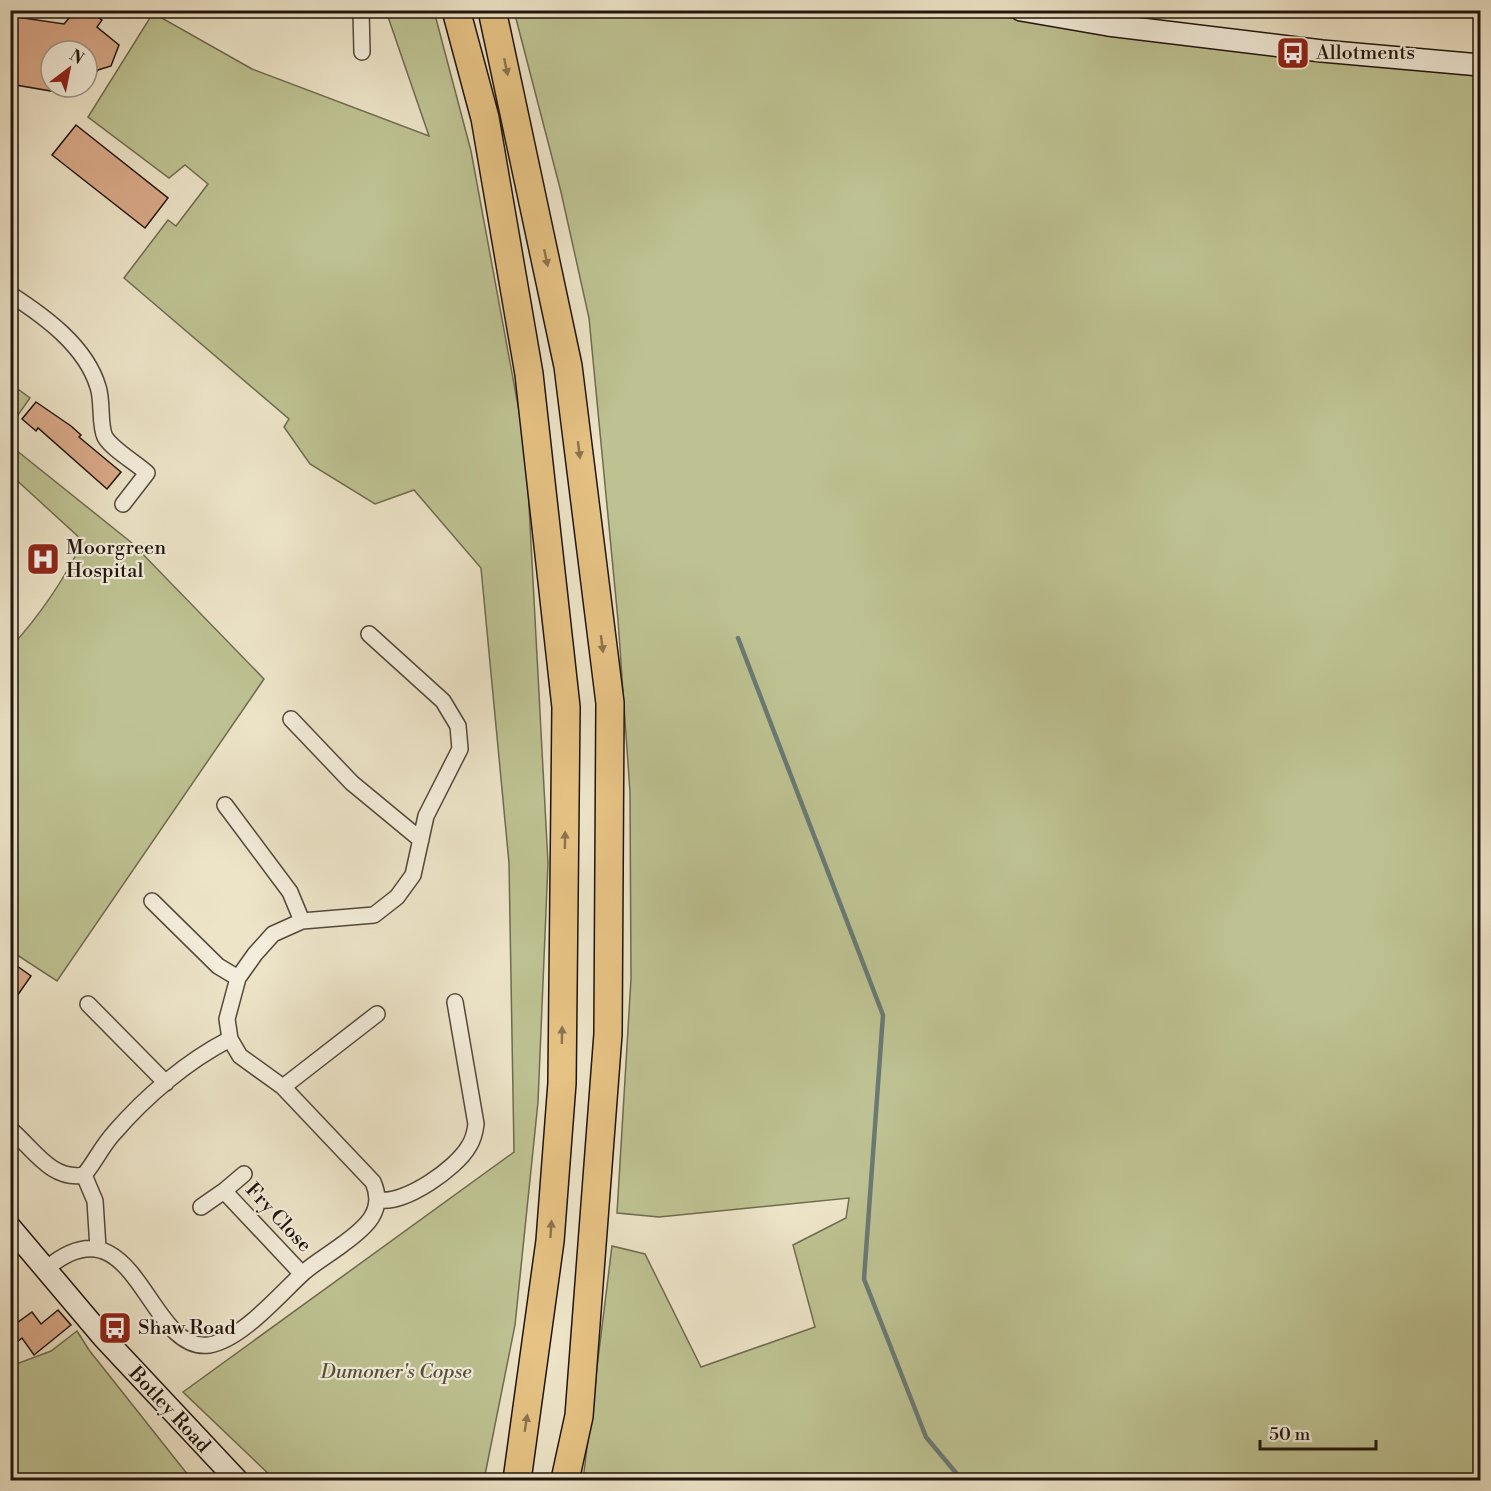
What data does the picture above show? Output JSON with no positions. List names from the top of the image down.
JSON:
{
  "streets": {
    "street": ["Fry Close", "Botley Road"]
  },
  "parks": ["Dumoner's Copse"],
  "places": {
    "bus stop": ["Allotments", "Shaw Road"],
    "hospital": ["Moorgreen Hospital"]
  },
  "scale_bar": "50 m",
  "north": "top right"
}
